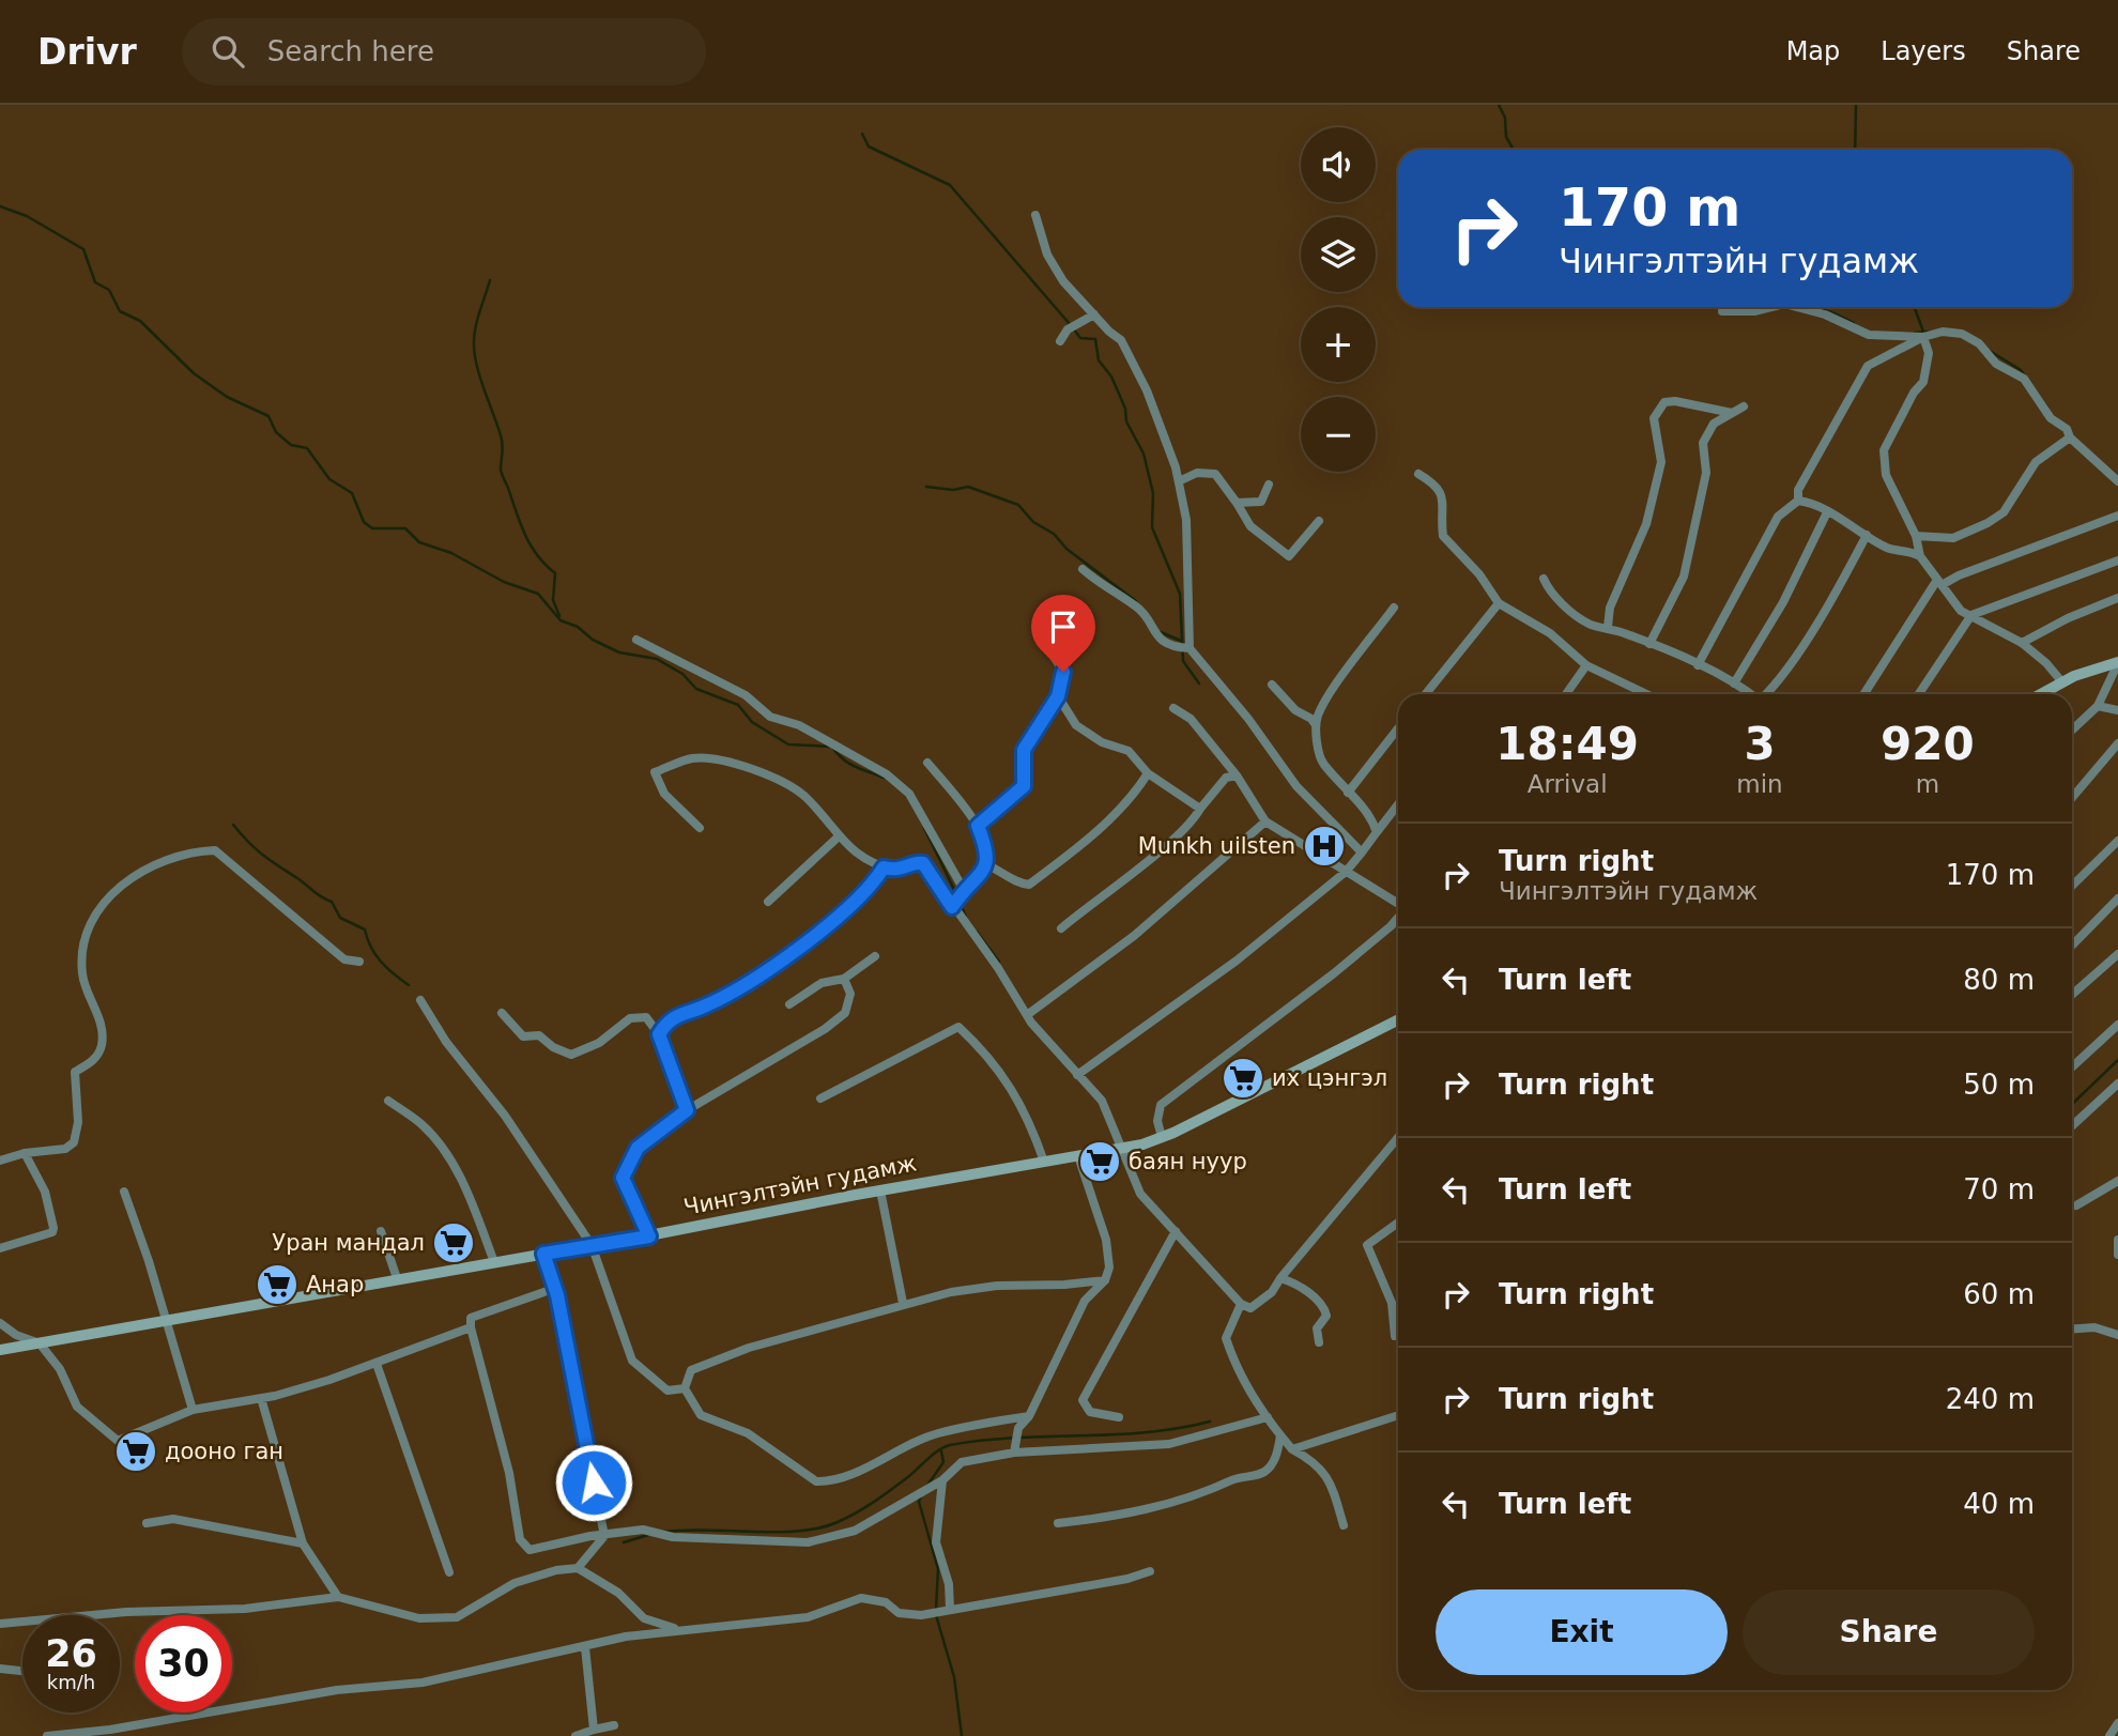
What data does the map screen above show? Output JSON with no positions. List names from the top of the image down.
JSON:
{
  "streets": {
    "main road": ["Чингэлтэйн гудамж"]
  },
  "places": {
    "hospital": ["Munkh uilsten"],
    "supermarket": [
      "их цэнгэл",
      "баян нуур",
      "Уран мандал",
      "Анар",
      "дооно ган"
    ]
  },
  "page": {
    "header": "Drivr",
    "search": "Search here",
    "nav": ["Map", "Layers", "Share"],
    "map_buttons": ["+", "−"],
    "turn": ["170 m", "Чингэлтэйн гудамж"],
    "eta": [
      "18:49",
      "Arrival",
      "3",
      "min",
      "920",
      "m"
    ],
    "list": [
      {
        "name": "Turn right",
        "note": "Чингэлтэйн гудамж",
        "value": "170 m"
      },
      {
        "name": "Turn left",
        "value": "80 m"
      },
      {
        "name": "Turn right",
        "value": "50 m"
      },
      {
        "name": "Turn left",
        "value": "70 m"
      },
      {
        "name": "Turn right",
        "value": "60 m"
      },
      {
        "name": "Turn right",
        "value": "240 m"
      },
      {
        "name": "Turn left",
        "value": "40 m"
      }
    ],
    "buttons": ["Exit", "Share"],
    "speed": "26 km/h",
    "limit": "30"
  }
}
